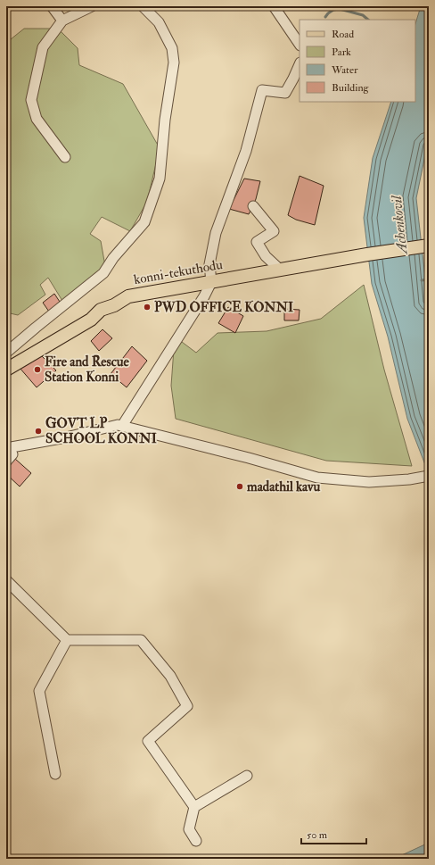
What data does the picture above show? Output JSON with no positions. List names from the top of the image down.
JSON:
{
  "streets": {
    "main road": ["konni-tekuthodu"]
  },
  "water": ["Achenkovil"],
  "places": [
    "PWD OFFICE KONNI",
    "Fire and Rescue Station Konni",
    "GOVT LP SCHOOL KONNI",
    "madathil kavu"
  ],
  "legend": [
    "Road",
    "Park",
    "Water",
    "Building"
  ],
  "scale_bar": "50 m"
}
